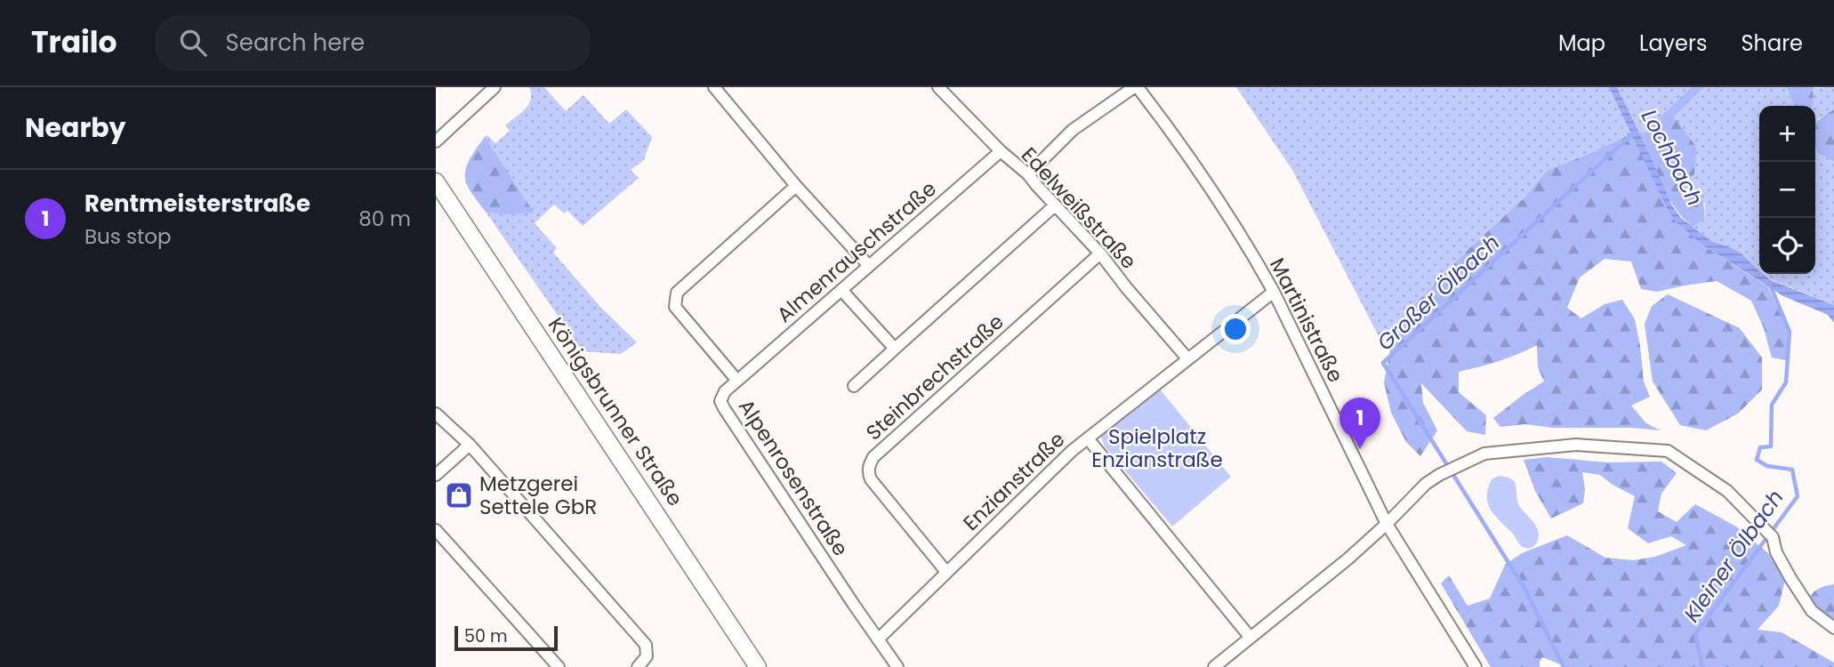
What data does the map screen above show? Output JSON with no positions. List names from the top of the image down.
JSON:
{
  "streets": {
    "main road": ["Königsbrunner Straße"],
    "street": [
      "Edelweißstraße",
      "Almenrauschstraße",
      "Martinistraße",
      "Steinbrechstraße",
      "Alpenrosenstraße",
      "Enzianstraße"
    ]
  },
  "crossings": [
    ["Edelweißstraße", "Almenrauschstraße"],
    ["Edelweißstraße", "Steinbrechstraße"],
    ["Edelweißstraße", "Enzianstraße"],
    ["Almenrauschstraße", "Alpenrosenstraße"],
    ["Martinistraße", "Enzianstraße"],
    ["Steinbrechstraße", "Enzianstraße"],
    ["Alpenrosenstraße", "Enzianstraße"]
  ],
  "water": ["Lochbach", "Großer Ölbach", "Kleiner Ölbach"],
  "parks": ["Spielplatz Enzianstraße"],
  "places": {
    "shop": ["Metzgerei Settele GbR"]
  },
  "scale_bar": "50 m",
  "page": {
    "header": "Trailo",
    "search": "Search here",
    "nav": ["Map", "Layers", "Share"],
    "heading": "Nearby",
    "map_buttons": ["+", "−"],
    "list": [
      {
        "mark": "1",
        "name": "Rentmeisterstraße",
        "note": "Bus stop",
        "value": "80 m"
      }
    ],
    "pins": "1",
    "scale": "50 m"
  }
}
